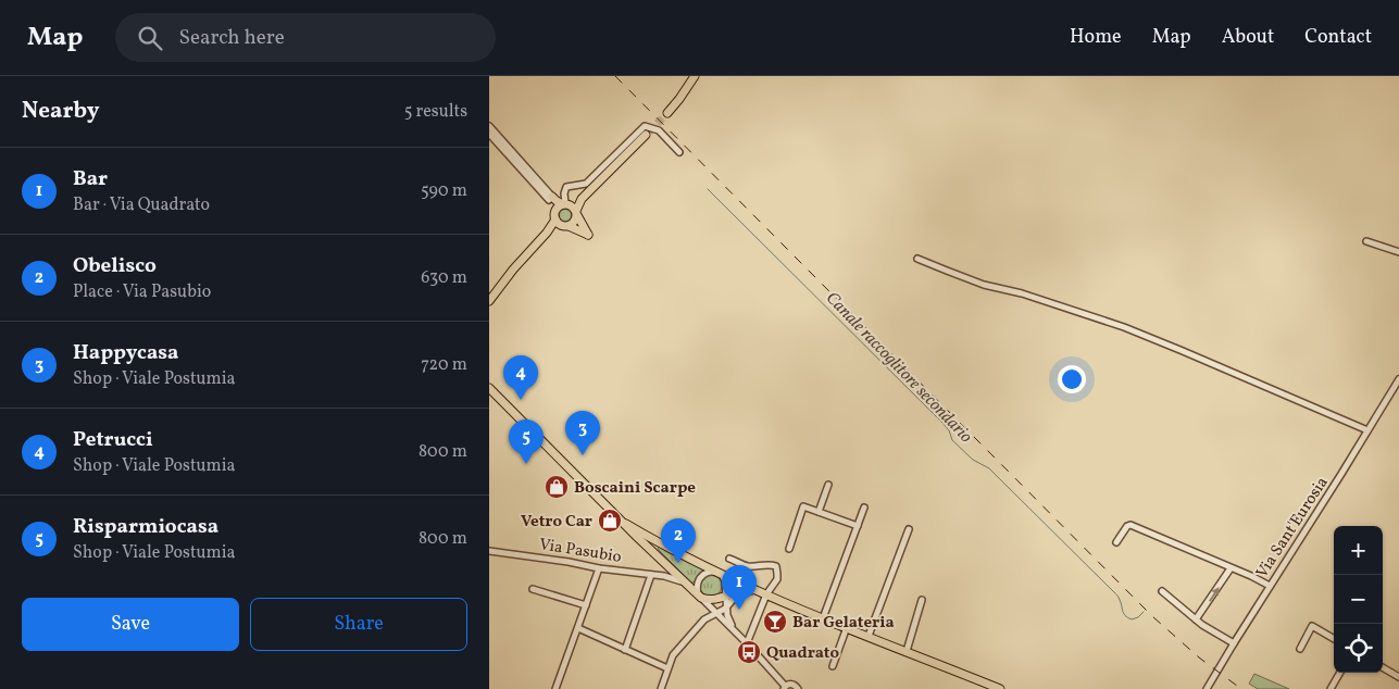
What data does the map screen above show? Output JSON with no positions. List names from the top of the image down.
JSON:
{
  "streets": {
    "street": ["Via Sant'Eurosia", "Via Pasubio"]
  },
  "water": ["Canale raccoglitore secondario"],
  "places": {
    "shop": ["Boscaini Scarpe", "Vetro Car"],
    "bar": ["Bar Gelateria"],
    "bus stop": ["Quadrato"]
  },
  "page": {
    "header": "Map",
    "search": "Search here",
    "nav": [
      "Home",
      "Map",
      "About",
      "Contact"
    ],
    "heading": ["Nearby", "5 results"],
    "list": [
      {
        "mark": "1",
        "name": "Bar",
        "note": "Bar · Via Quadrato",
        "value": "590 m"
      },
      {
        "mark": "2",
        "name": "Obelisco",
        "note": "Place · Via Pasubio",
        "value": "630 m"
      },
      {
        "mark": "3",
        "name": "Happycasa",
        "note": "Shop · Viale Postumia",
        "value": "720 m"
      },
      {
        "mark": "4",
        "name": "Petrucci",
        "note": "Shop · Viale Postumia",
        "value": "800 m"
      },
      {
        "mark": "5",
        "name": "Risparmiocasa",
        "note": "Shop · Viale Postumia",
        "value": "800 m"
      }
    ],
    "pins": [
      "4",
      "3",
      "5",
      "2",
      "1"
    ],
    "map_buttons": ["+", "−"],
    "buttons": ["Save", "Share"]
  }
}
